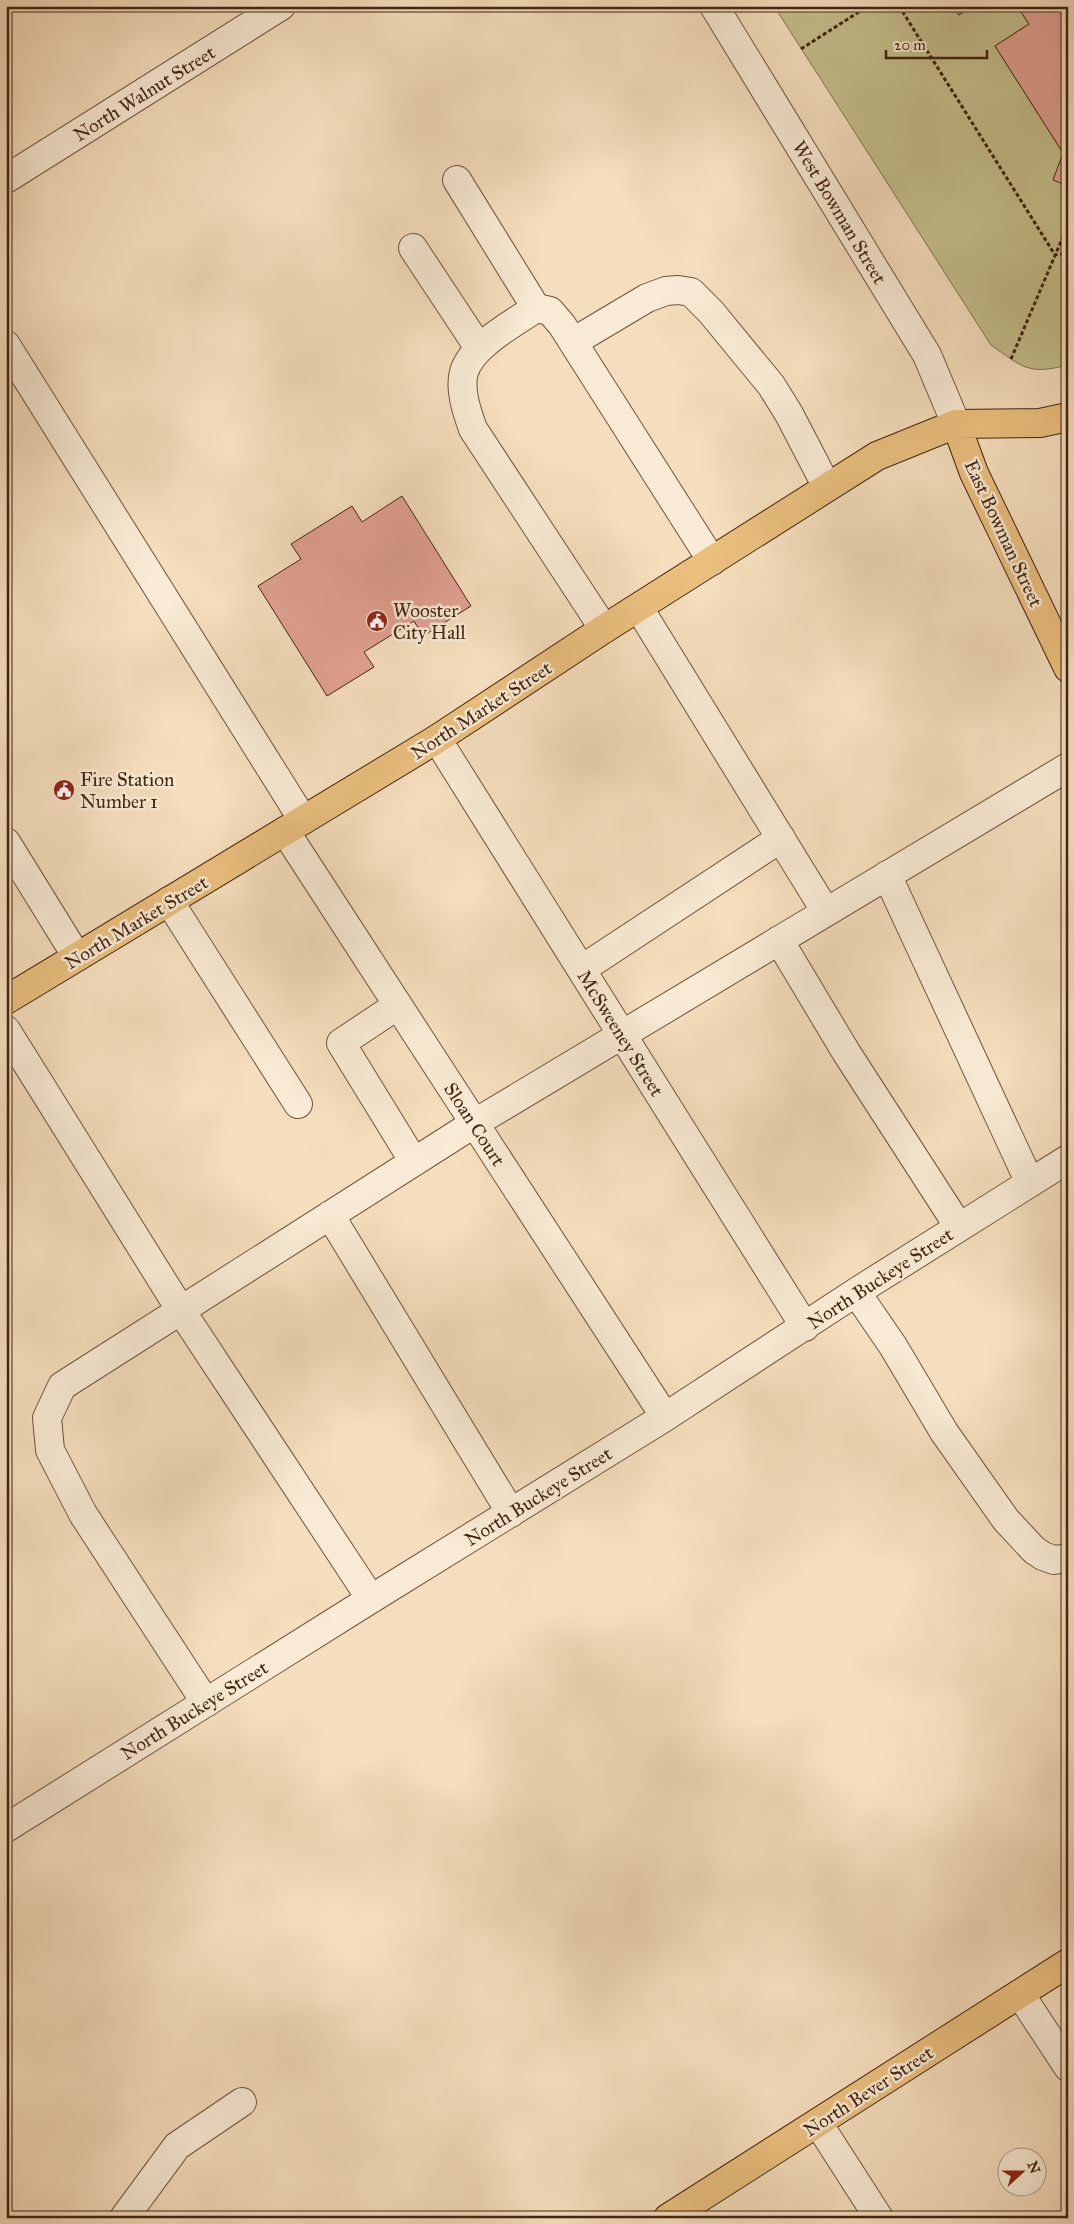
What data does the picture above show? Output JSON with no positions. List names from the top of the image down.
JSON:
{
  "streets": {
    "main road": ["East Bowman Street", "North Market Street", "North Bever Street"],
    "street": [
      "North Walnut Street",
      "West Bowman Street",
      "McSweeney Street",
      "Sloan Court",
      "North Buckeye Street"
    ]
  },
  "crossings": [
    ["West Bowman Street", "East Bowman Street"],
    ["West Bowman Street", "North Market Street"],
    ["East Bowman Street", "North Market Street"],
    ["North Market Street", "McSweeney Street"],
    ["North Market Street", "Sloan Court"],
    ["McSweeney Street", "North Buckeye Street"],
    ["Sloan Court", "North Buckeye Street"]
  ],
  "places": {
    "public building": ["Wooster City Hall", "Fire Station Number 1"]
  },
  "scale_bar": "20 m",
  "north": "right"
}
